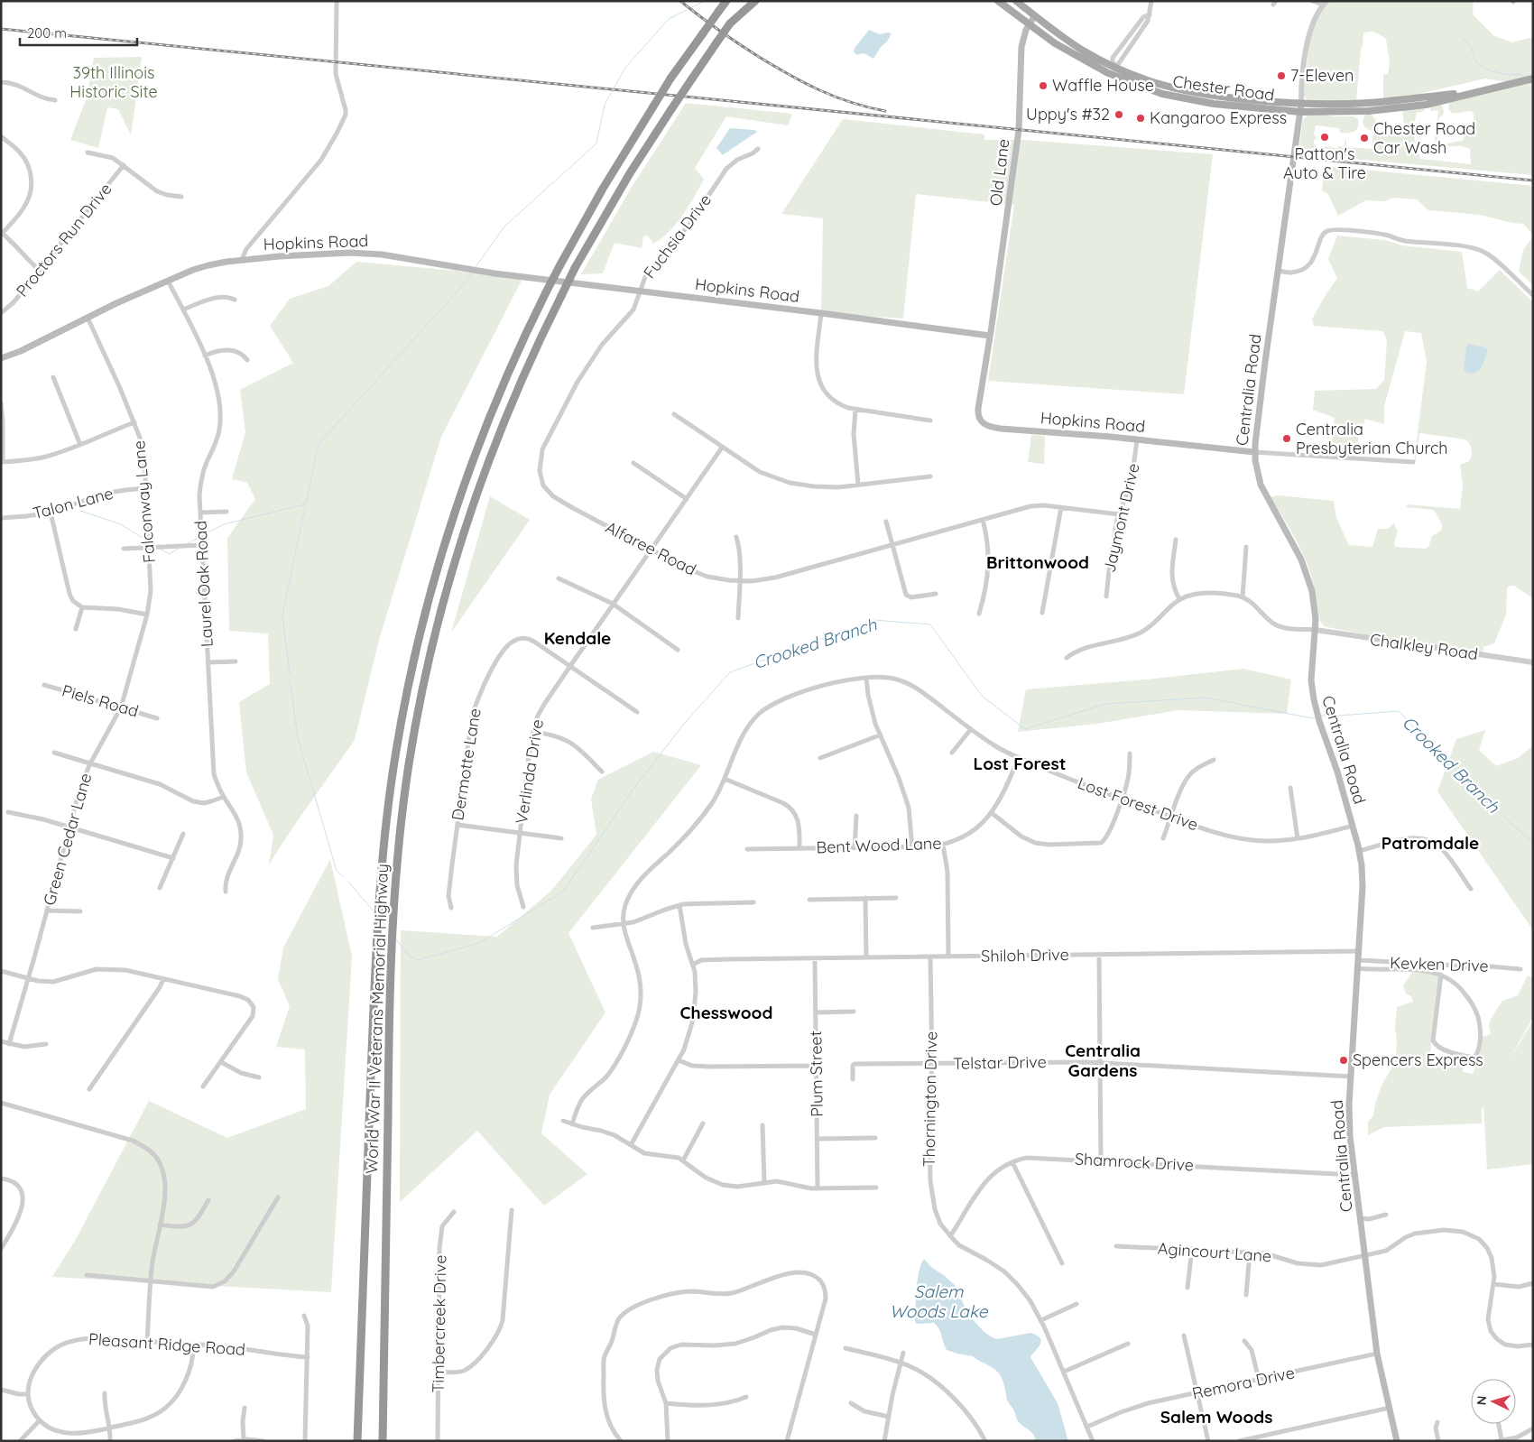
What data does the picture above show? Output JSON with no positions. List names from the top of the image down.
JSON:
{
  "streets": {
    "highway": ["World War II Veterans Memorial Highway"],
    "main road": [
      "Chester Road",
      "Old Lane",
      "Hopkins Road",
      "Centralia Road"
    ],
    "street": [
      "Fuchsia Drive",
      "Proctors Run Drive",
      "Falconway Lane",
      "Talon Lane",
      "Jaymont Drive",
      "Alfaree Road",
      "Laurel Oak Road",
      "Chalkley Road",
      "Piels Road",
      "Dermotte Lane",
      "Verlinda Drive",
      "Lost Forest Drive",
      "Green Cedar Lane",
      "Bent Wood Lane",
      "Shiloh Drive",
      "Kevken Drive",
      "Telstar Drive",
      "Plum Street",
      "Thornington Drive",
      "Shamrock Drive",
      "Agincourt Lane",
      "Timbercreek Drive",
      "Pleasant Ridge Road",
      "Remora Drive"
    ]
  },
  "crossings": [
    ["Chester Road", "Old Lane"],
    ["Chester Road", "Centralia Road"],
    ["Old Lane", "Hopkins Road"],
    ["Fuchsia Drive", "Hopkins Road"],
    ["Fuchsia Drive", "Alfaree Road"],
    ["Hopkins Road", "Centralia Road"],
    ["Hopkins Road", "Falconway Lane"],
    ["Hopkins Road", "Jaymont Drive"],
    ["Hopkins Road", "Alfaree Road"],
    ["Hopkins Road", "Laurel Oak Road"],
    ["Centralia Road", "Chalkley Road"],
    ["Centralia Road", "Lost Forest Drive"],
    ["Centralia Road", "Shiloh Drive"],
    ["Centralia Road", "Kevken Drive"],
    ["Centralia Road", "Telstar Drive"],
    ["Centralia Road", "Shamrock Drive"],
    ["Centralia Road", "Agincourt Lane"],
    ["Centralia Road", "Remora Drive"],
    ["Falconway Lane", "Talon Lane"],
    ["Falconway Lane", "Green Cedar Lane"],
    ["Jaymont Drive", "Alfaree Road"],
    ["Alfaree Road", "Verlinda Drive"],
    ["Piels Road", "Green Cedar Lane"],
    ["Dermotte Lane", "Verlinda Drive"],
    ["Lost Forest Drive", "Bent Wood Lane"],
    ["Shiloh Drive", "Plum Street"],
    ["Shiloh Drive", "Thornington Drive"],
    ["Telstar Drive", "Thornington Drive"],
    ["Thornington Drive", "Shamrock Drive"],
    ["Thornington Drive", "Remora Drive"]
  ],
  "districts": [
    "Brittonwood",
    "Kendale",
    "Lost Forest",
    "Patromdale",
    "Chesswood",
    "Centralia Gardens",
    "Salem Woods"
  ],
  "water": ["Crooked Branch", "Salem Woods Lake"],
  "parks": ["39th Illinois Historic Site"],
  "places": [
    "7-Eleven",
    "Waffle House",
    "Uppy's #32",
    "Kangaroo Express",
    "Patton's Auto & Tire",
    "Chester Road Car Wash",
    "Centralia Presbyterian Church",
    "Spencers Express"
  ],
  "scale_bar": "200 m",
  "north": "left"
}
